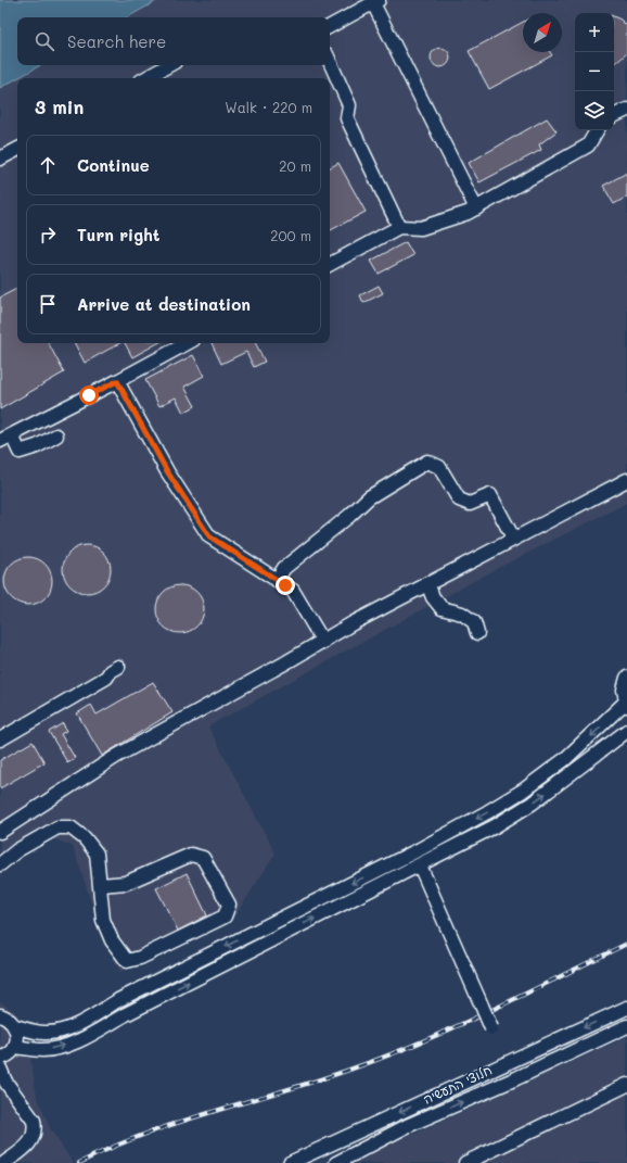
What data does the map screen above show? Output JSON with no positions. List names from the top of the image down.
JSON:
{
  "streets": {
    "street": ["חלוצי התעשיה"]
  },
  "north": "top right",
  "page": {
    "map_buttons": ["+", "−"],
    "search": "Search here",
    "heading": ["3 min", "Walk · 220 m"],
    "list": [
      ["Continue", "20 m"],
      ["Turn right", "200 m"],
      "Arrive at destination"
    ]
  }
}
